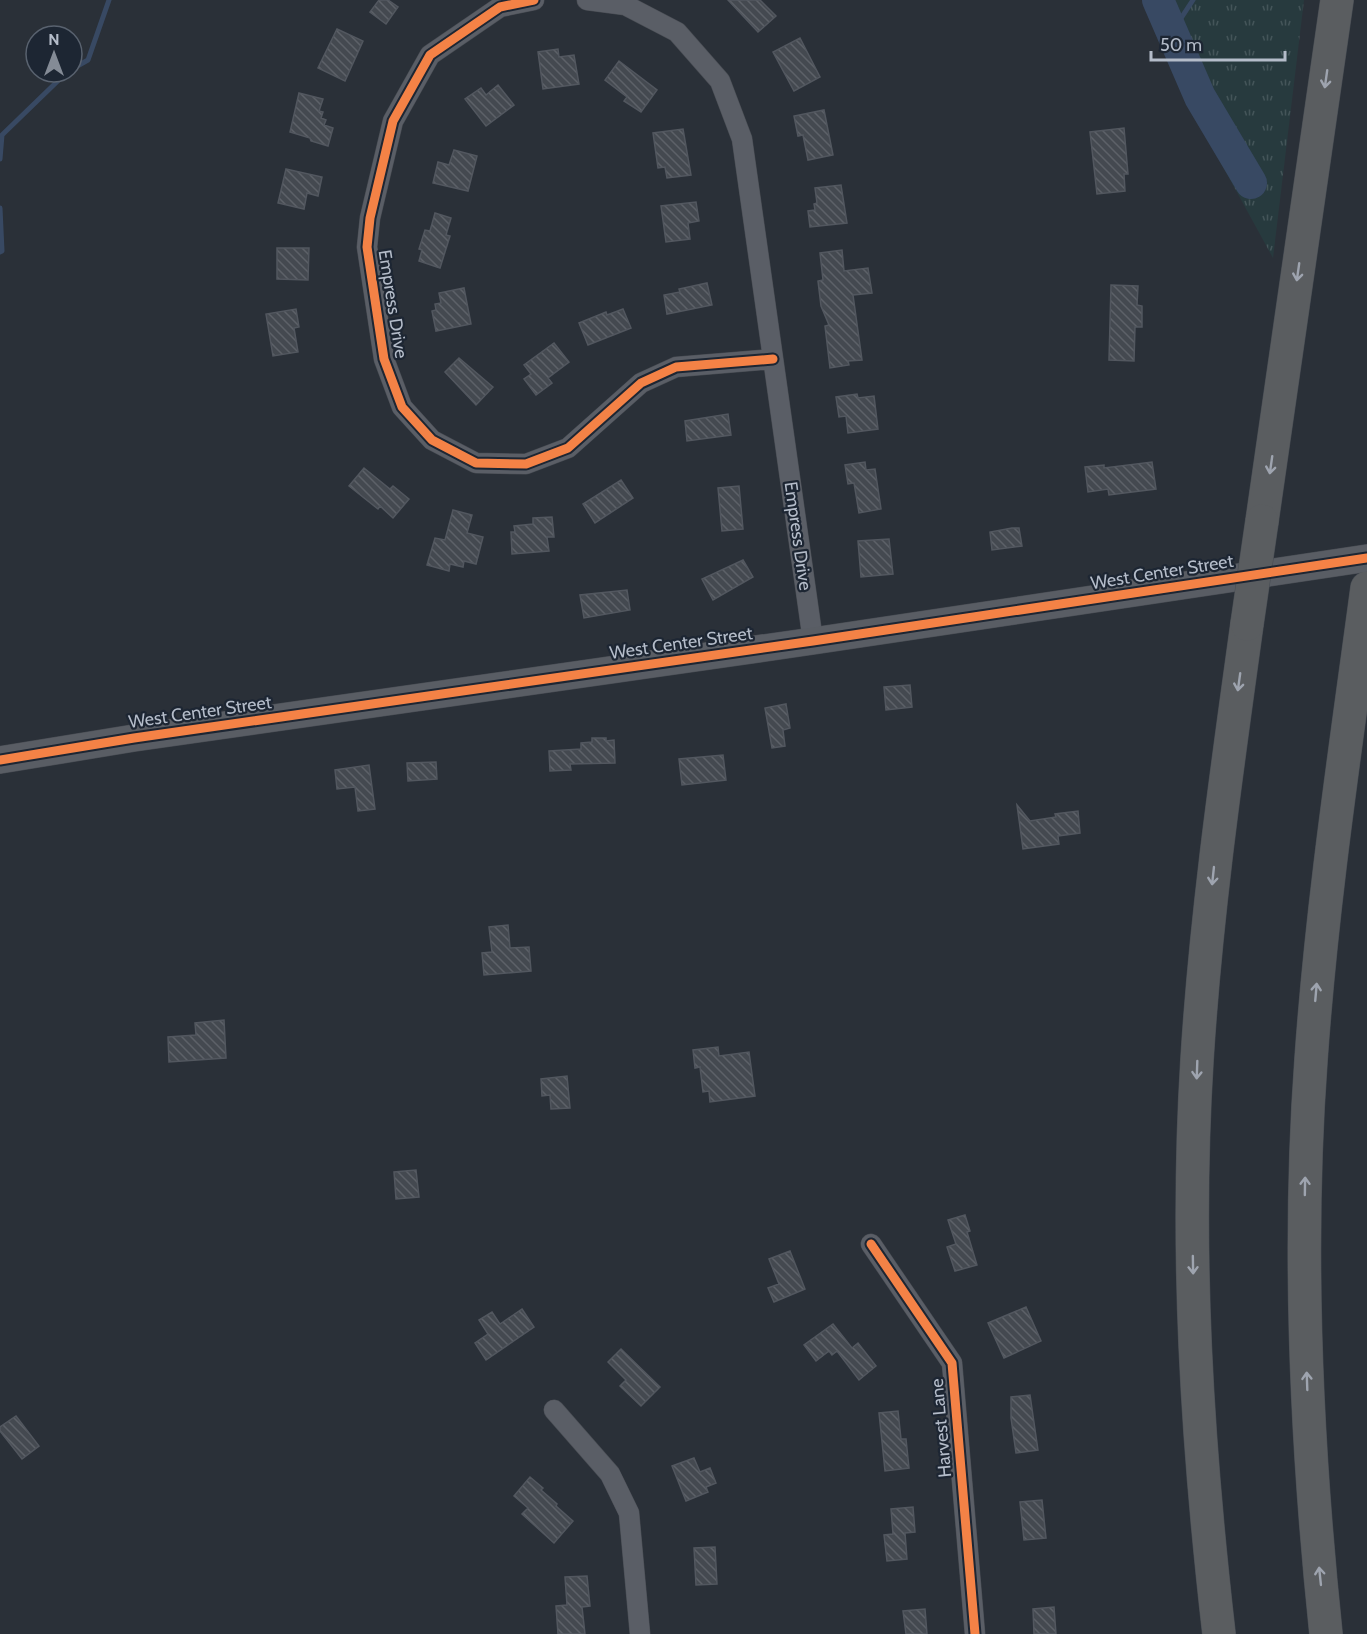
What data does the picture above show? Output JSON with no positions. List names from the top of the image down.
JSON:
{
  "streets": {
    "street": ["Empress Drive", "West Center Street", "Harvest Lane"]
  },
  "crossings": [
    ["Empress Drive", "West Center Street"]
  ],
  "scale_bar": "50 m",
  "north": "top"
}
